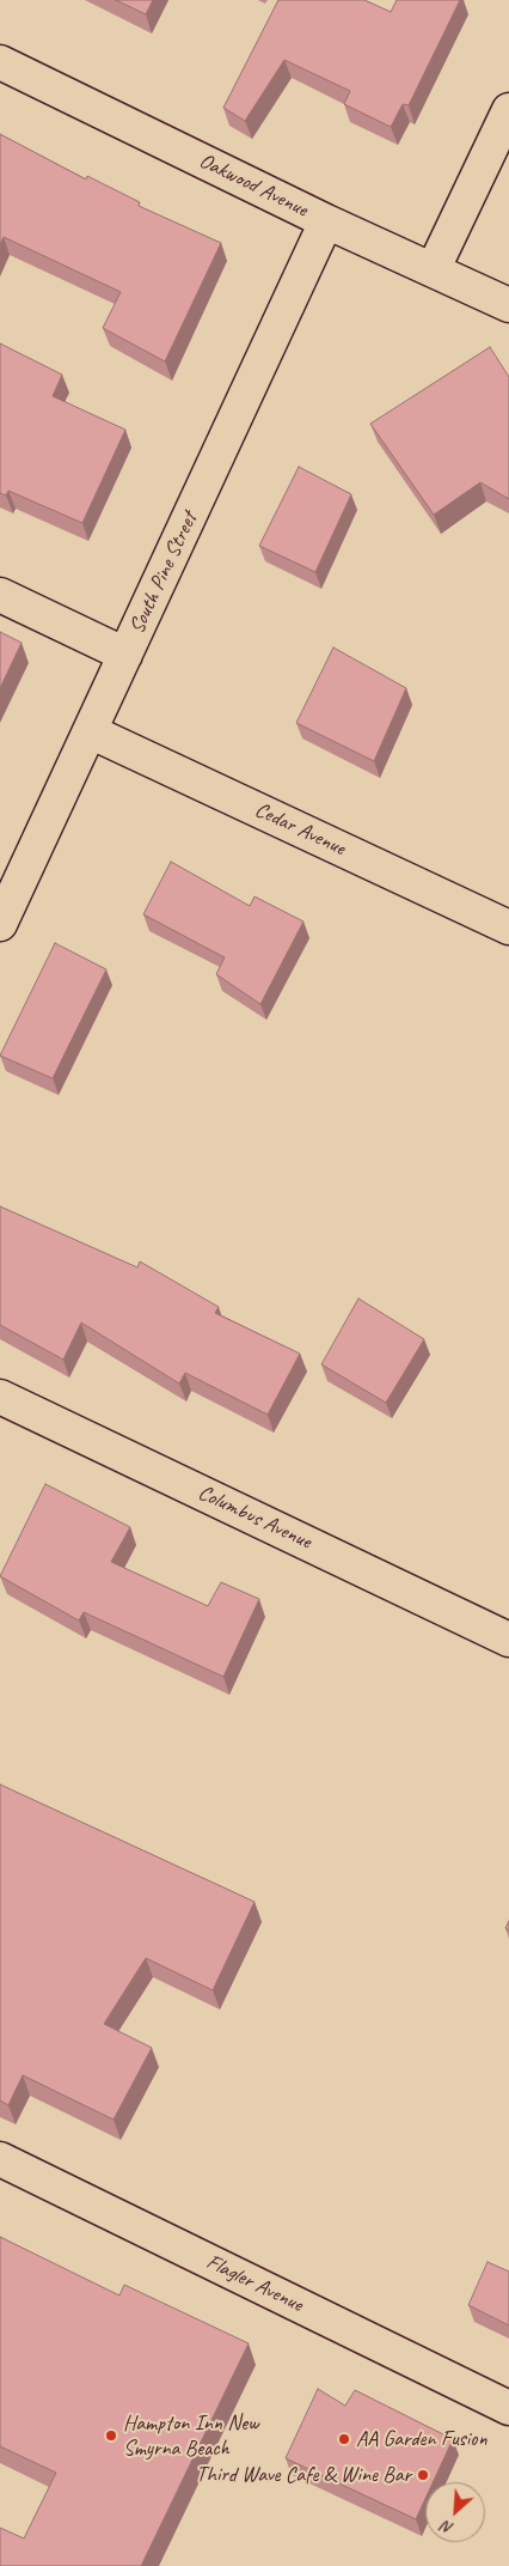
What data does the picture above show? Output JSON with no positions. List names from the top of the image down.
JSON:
{
  "streets": {
    "street": [
      "Oakwood Avenue",
      "South Pine Street",
      "Cedar Avenue",
      "Columbus Avenue",
      "Flagler Avenue"
    ]
  },
  "crossings": [
    ["Oakwood Avenue", "South Pine Street"],
    ["South Pine Street", "Cedar Avenue"]
  ],
  "places": ["Hampton Inn New Smyrna Beach", "AA Garden Fusion", "Third Wave Cafe & Wine Bar"],
  "north": "bottom left"
}
